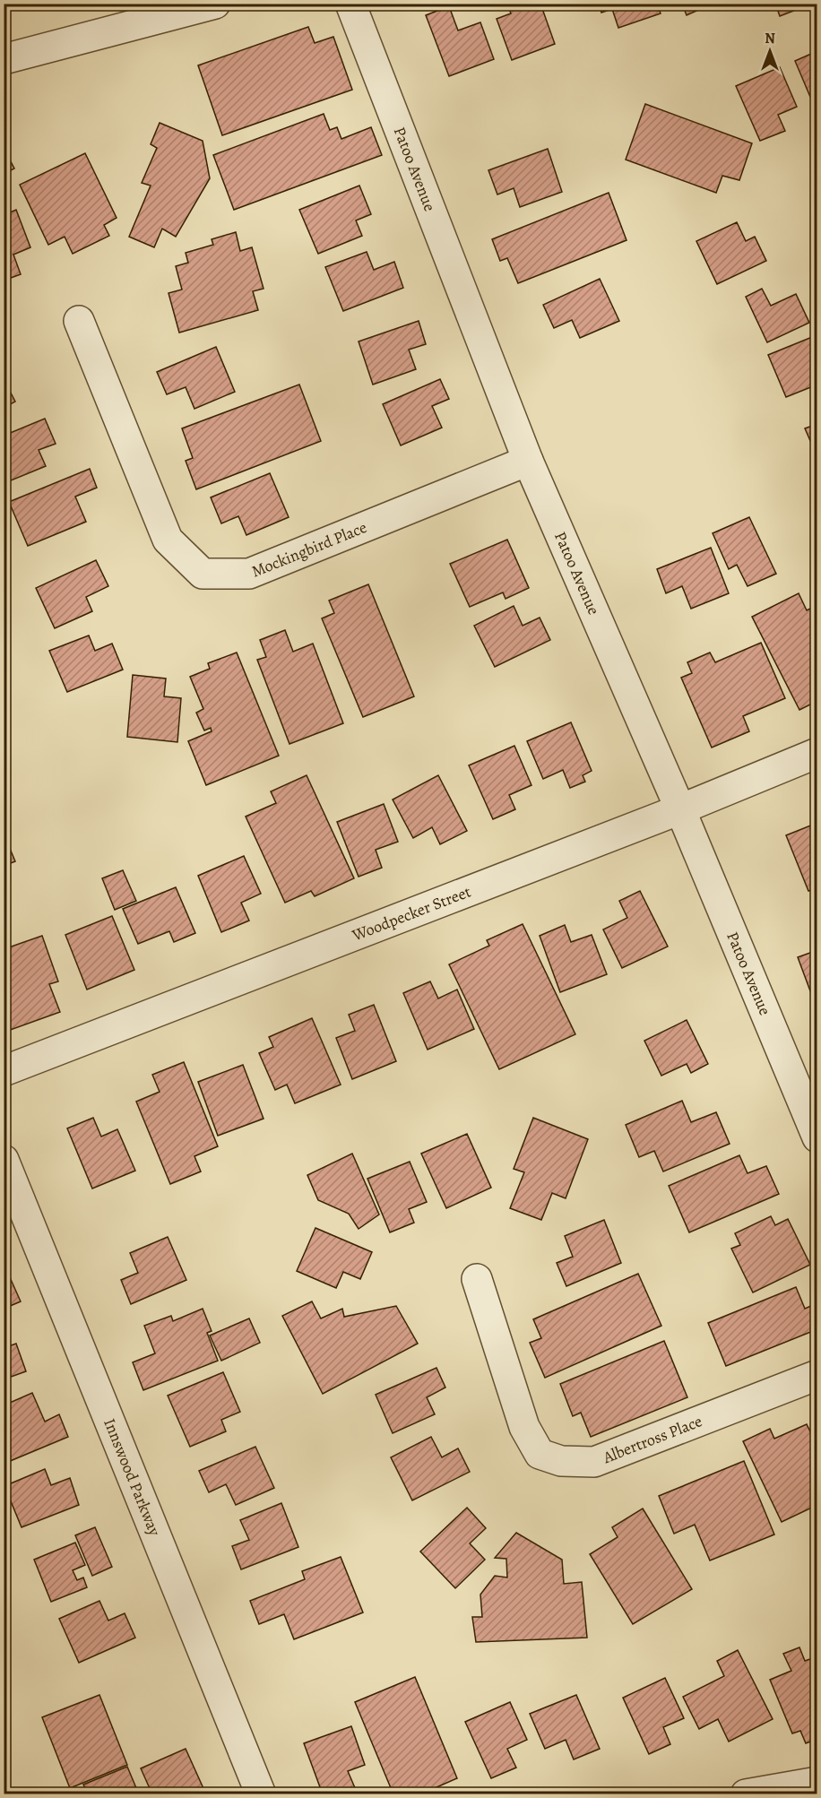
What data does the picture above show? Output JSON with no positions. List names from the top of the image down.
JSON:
{
  "streets": {
    "street": [
      "Patoo Avenue",
      "Mockingbird Place",
      "Woodpecker Street",
      "Albertross Place",
      "Innswood Parkway"
    ]
  },
  "crossings": [
    ["Patoo Avenue", "Mockingbird Place"],
    ["Patoo Avenue", "Woodpecker Street"]
  ],
  "north": "top"
}
